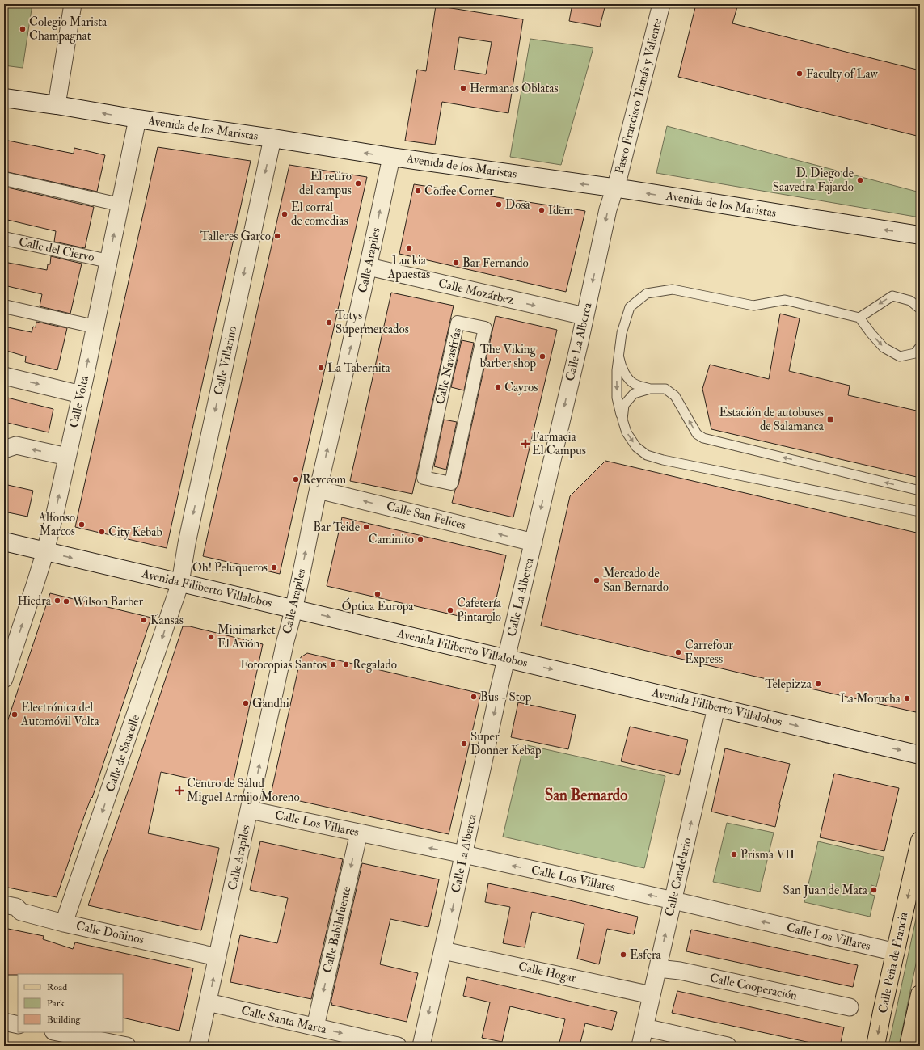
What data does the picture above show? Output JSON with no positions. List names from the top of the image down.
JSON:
{
  "streets": {
    "main road": ["Avenida de los Maristas", "Avenida Filiberto Villalobos", "Calle Peña de Francia"],
    "street": [
      "Paseo Francisco Tomás y Valiente",
      "Calle del Ciervo",
      "Calle Arapiles",
      "Calle Mozárbez",
      "Calle La Alberca",
      "Calle Villarino",
      "Calle Navasfrías",
      "Calle Volta",
      "Calle San Felices",
      "Calle de Saucelle",
      "Calle Los Villares",
      "Calle Candelario",
      "Calle Babilafuente",
      "Calle Doñinos",
      "Calle Hogar",
      "Calle Cooperación",
      "Calle Santa Marta"
    ]
  },
  "crossings": [
    ["Paseo Francisco Tomás y Valiente", "Avenida de los Maristas"],
    ["Paseo Francisco Tomás y Valiente", "Calle La Alberca"],
    ["Avenida de los Maristas", "Calle Arapiles"],
    ["Avenida de los Maristas", "Calle La Alberca"],
    ["Avenida de los Maristas", "Calle Villarino"],
    ["Avenida de los Maristas", "Calle Volta"],
    ["Calle del Ciervo", "Calle Volta"],
    ["Calle Arapiles", "Calle Mozárbez"],
    ["Calle Arapiles", "Calle San Felices"],
    ["Calle Arapiles", "Avenida Filiberto Villalobos"],
    ["Calle Arapiles", "Calle Los Villares"],
    ["Calle Arapiles", "Calle Doñinos"],
    ["Calle Arapiles", "Calle Santa Marta"],
    ["Calle Mozárbez", "Calle La Alberca"],
    ["Calle La Alberca", "Calle San Felices"],
    ["Calle La Alberca", "Avenida Filiberto Villalobos"],
    ["Calle La Alberca", "Calle Los Villares"],
    ["Calle La Alberca", "Calle Hogar"],
    ["Calle Villarino", "Avenida Filiberto Villalobos"],
    ["Calle Villarino", "Calle de Saucelle"],
    ["Calle Volta", "Avenida Filiberto Villalobos"],
    ["Avenida Filiberto Villalobos", "Calle de Saucelle"],
    ["Avenida Filiberto Villalobos", "Calle Candelario"],
    ["Calle de Saucelle", "Calle Doñinos"],
    ["Calle Los Villares", "Calle Candelario"],
    ["Calle Los Villares", "Calle Babilafuente"],
    ["Calle Los Villares", "Calle Peña de Francia"],
    ["Calle Candelario", "Calle Hogar"],
    ["Calle Candelario", "Calle Cooperación"],
    ["Calle Babilafuente", "Calle Santa Marta"]
  ],
  "one_way": [
    "Avenida de los Maristas",
    "Calle Arapiles",
    "Calle Mozárbez",
    "Calle La Alberca",
    "Calle Villarino",
    "Calle Volta",
    "Calle San Felices",
    "Avenida Filiberto Villalobos",
    "Calle de Saucelle",
    "Calle Los Villares",
    "Calle Candelario",
    "Calle Babilafuente",
    "Calle Peña de Francia",
    "Calle Santa Marta"
  ],
  "districts": ["San Bernardo"],
  "places": {
    "other": [
      "Colegio Marista Champagnat",
      "Faculty of Law",
      "Hermanas Oblatas",
      "D. Diego de Saavedra Fajardo",
      "El retiro del campus",
      "Coffee Corner",
      "Dosa",
      "Idem",
      "El corral de comedias",
      "Talleres Garco",
      "Luckia Apuestas",
      "Bar Fernando",
      "Totys Supermercados",
      "The Viking barber shop",
      "La Tabernita",
      "Cayros",
      "Reyccom",
      "Alfonso Marcos",
      "Bar Teide",
      "City Kebab",
      "Caminito",
      "Oh! Peluqueros",
      "Mercado de San Bernardo",
      "Óptica Europa",
      "Hiedra",
      "Wilson Barber",
      "Cafetería Pintarolo",
      "Kansas",
      "Minimarket El Avión",
      "Carrefour Express",
      "Fotocopias Santos",
      "Regalado",
      "Telepizza",
      "Bus - Stop",
      "La Morucha",
      "Gandhi",
      "Electrónica del Automóvil Volta",
      "Super Donner Kebap",
      "Prisma VII",
      "San Juan de Mata",
      "Esfera"
    ],
    "transit": ["Estación de autobuses de Salamanca"],
    "health": ["Farmacia El Campus", "Centro de Salud Miguel Armijo Moreno"]
  },
  "legend": ["Road", "Park", "Building"]
}
